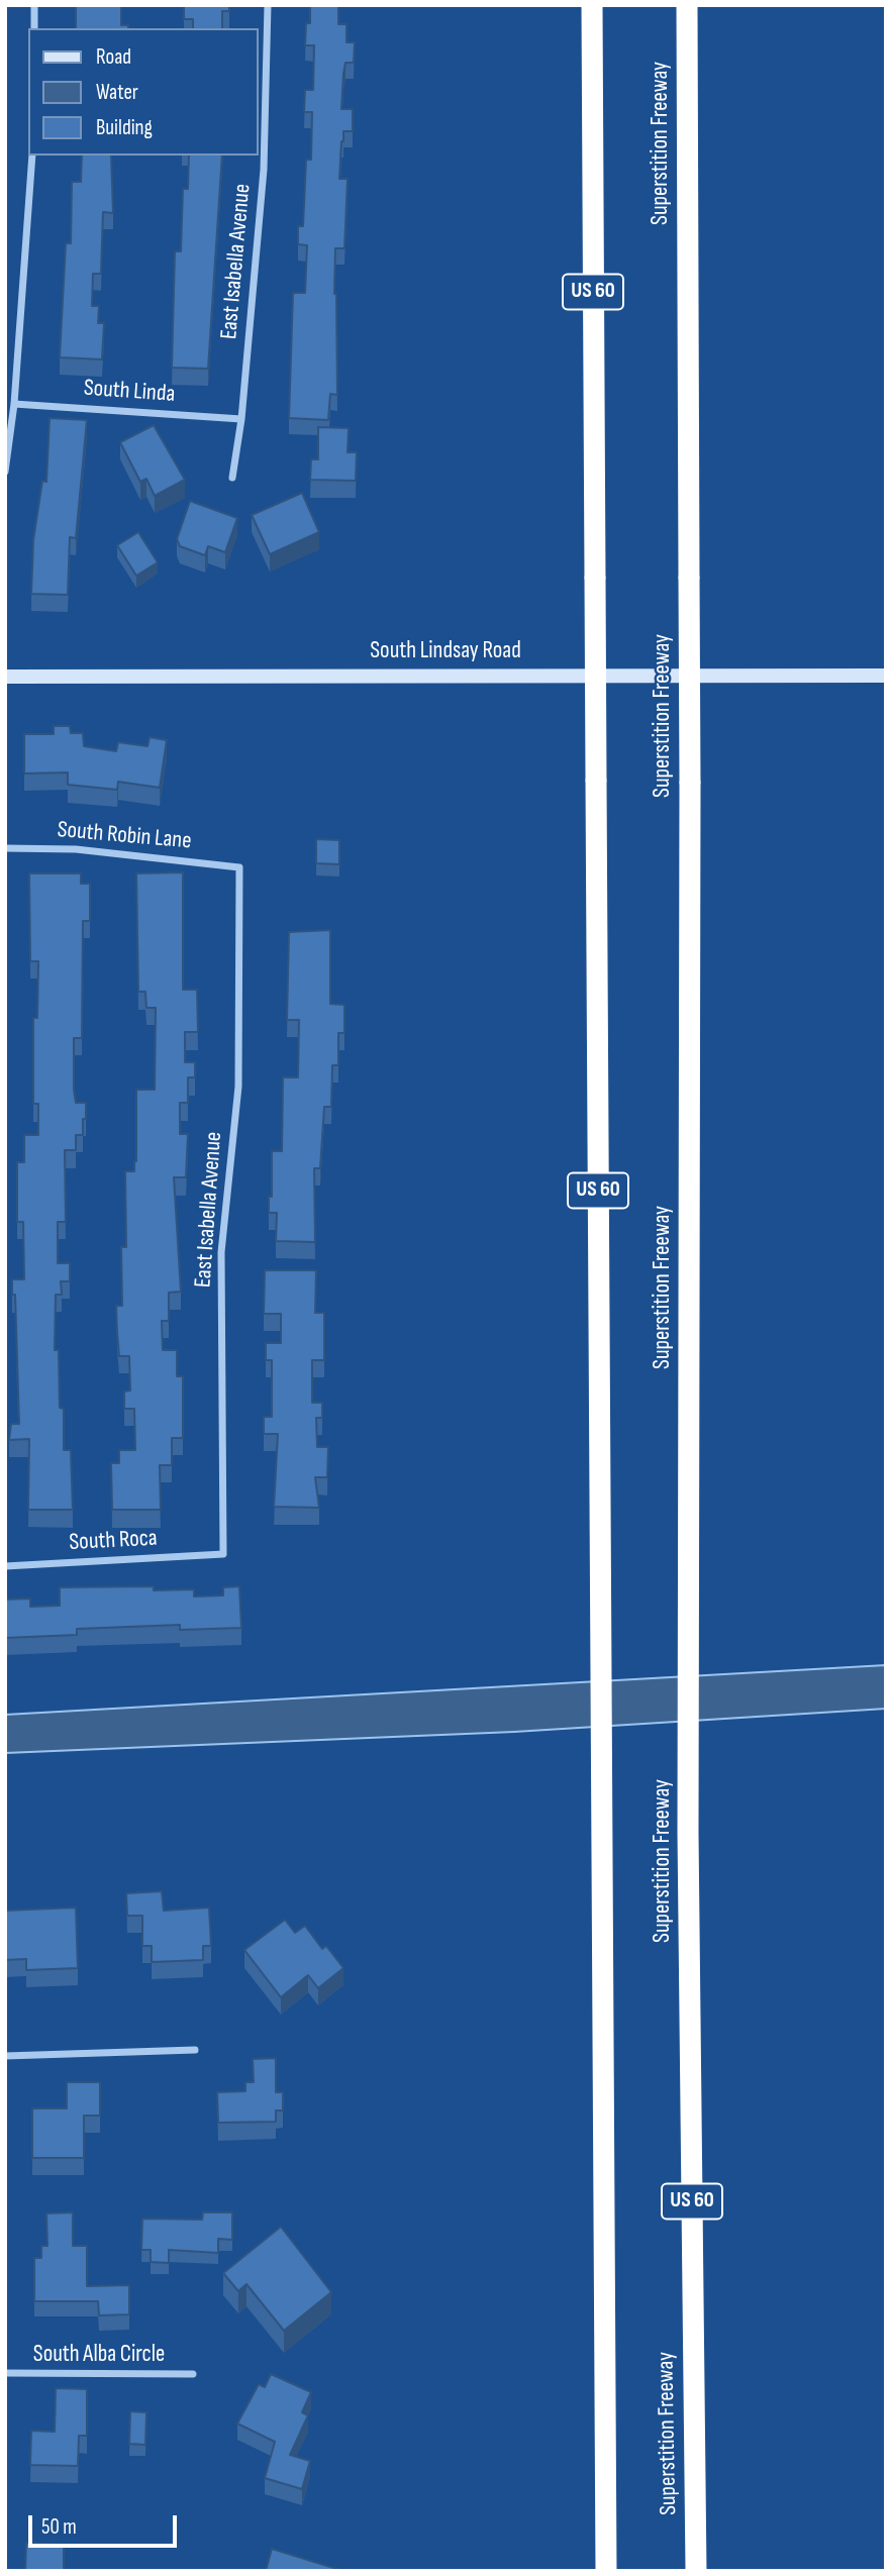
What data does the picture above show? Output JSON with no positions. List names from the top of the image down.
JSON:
{
  "streets": {
    "highway": ["Superstition Freeway", "US 60"],
    "main road": ["South Lindsay Road"],
    "street": [
      "East Isabella Avenue",
      "South Linda",
      "South Robin Lane",
      "South Roca",
      "South Alba Circle"
    ]
  },
  "crossings": [
    ["East Isabella Avenue", "South Linda"],
    ["East Isabella Avenue", "South Robin Lane"],
    ["East Isabella Avenue", "South Roca"]
  ],
  "legend": ["Road", "Water", "Building"],
  "scale_bar": "50 m"
}
